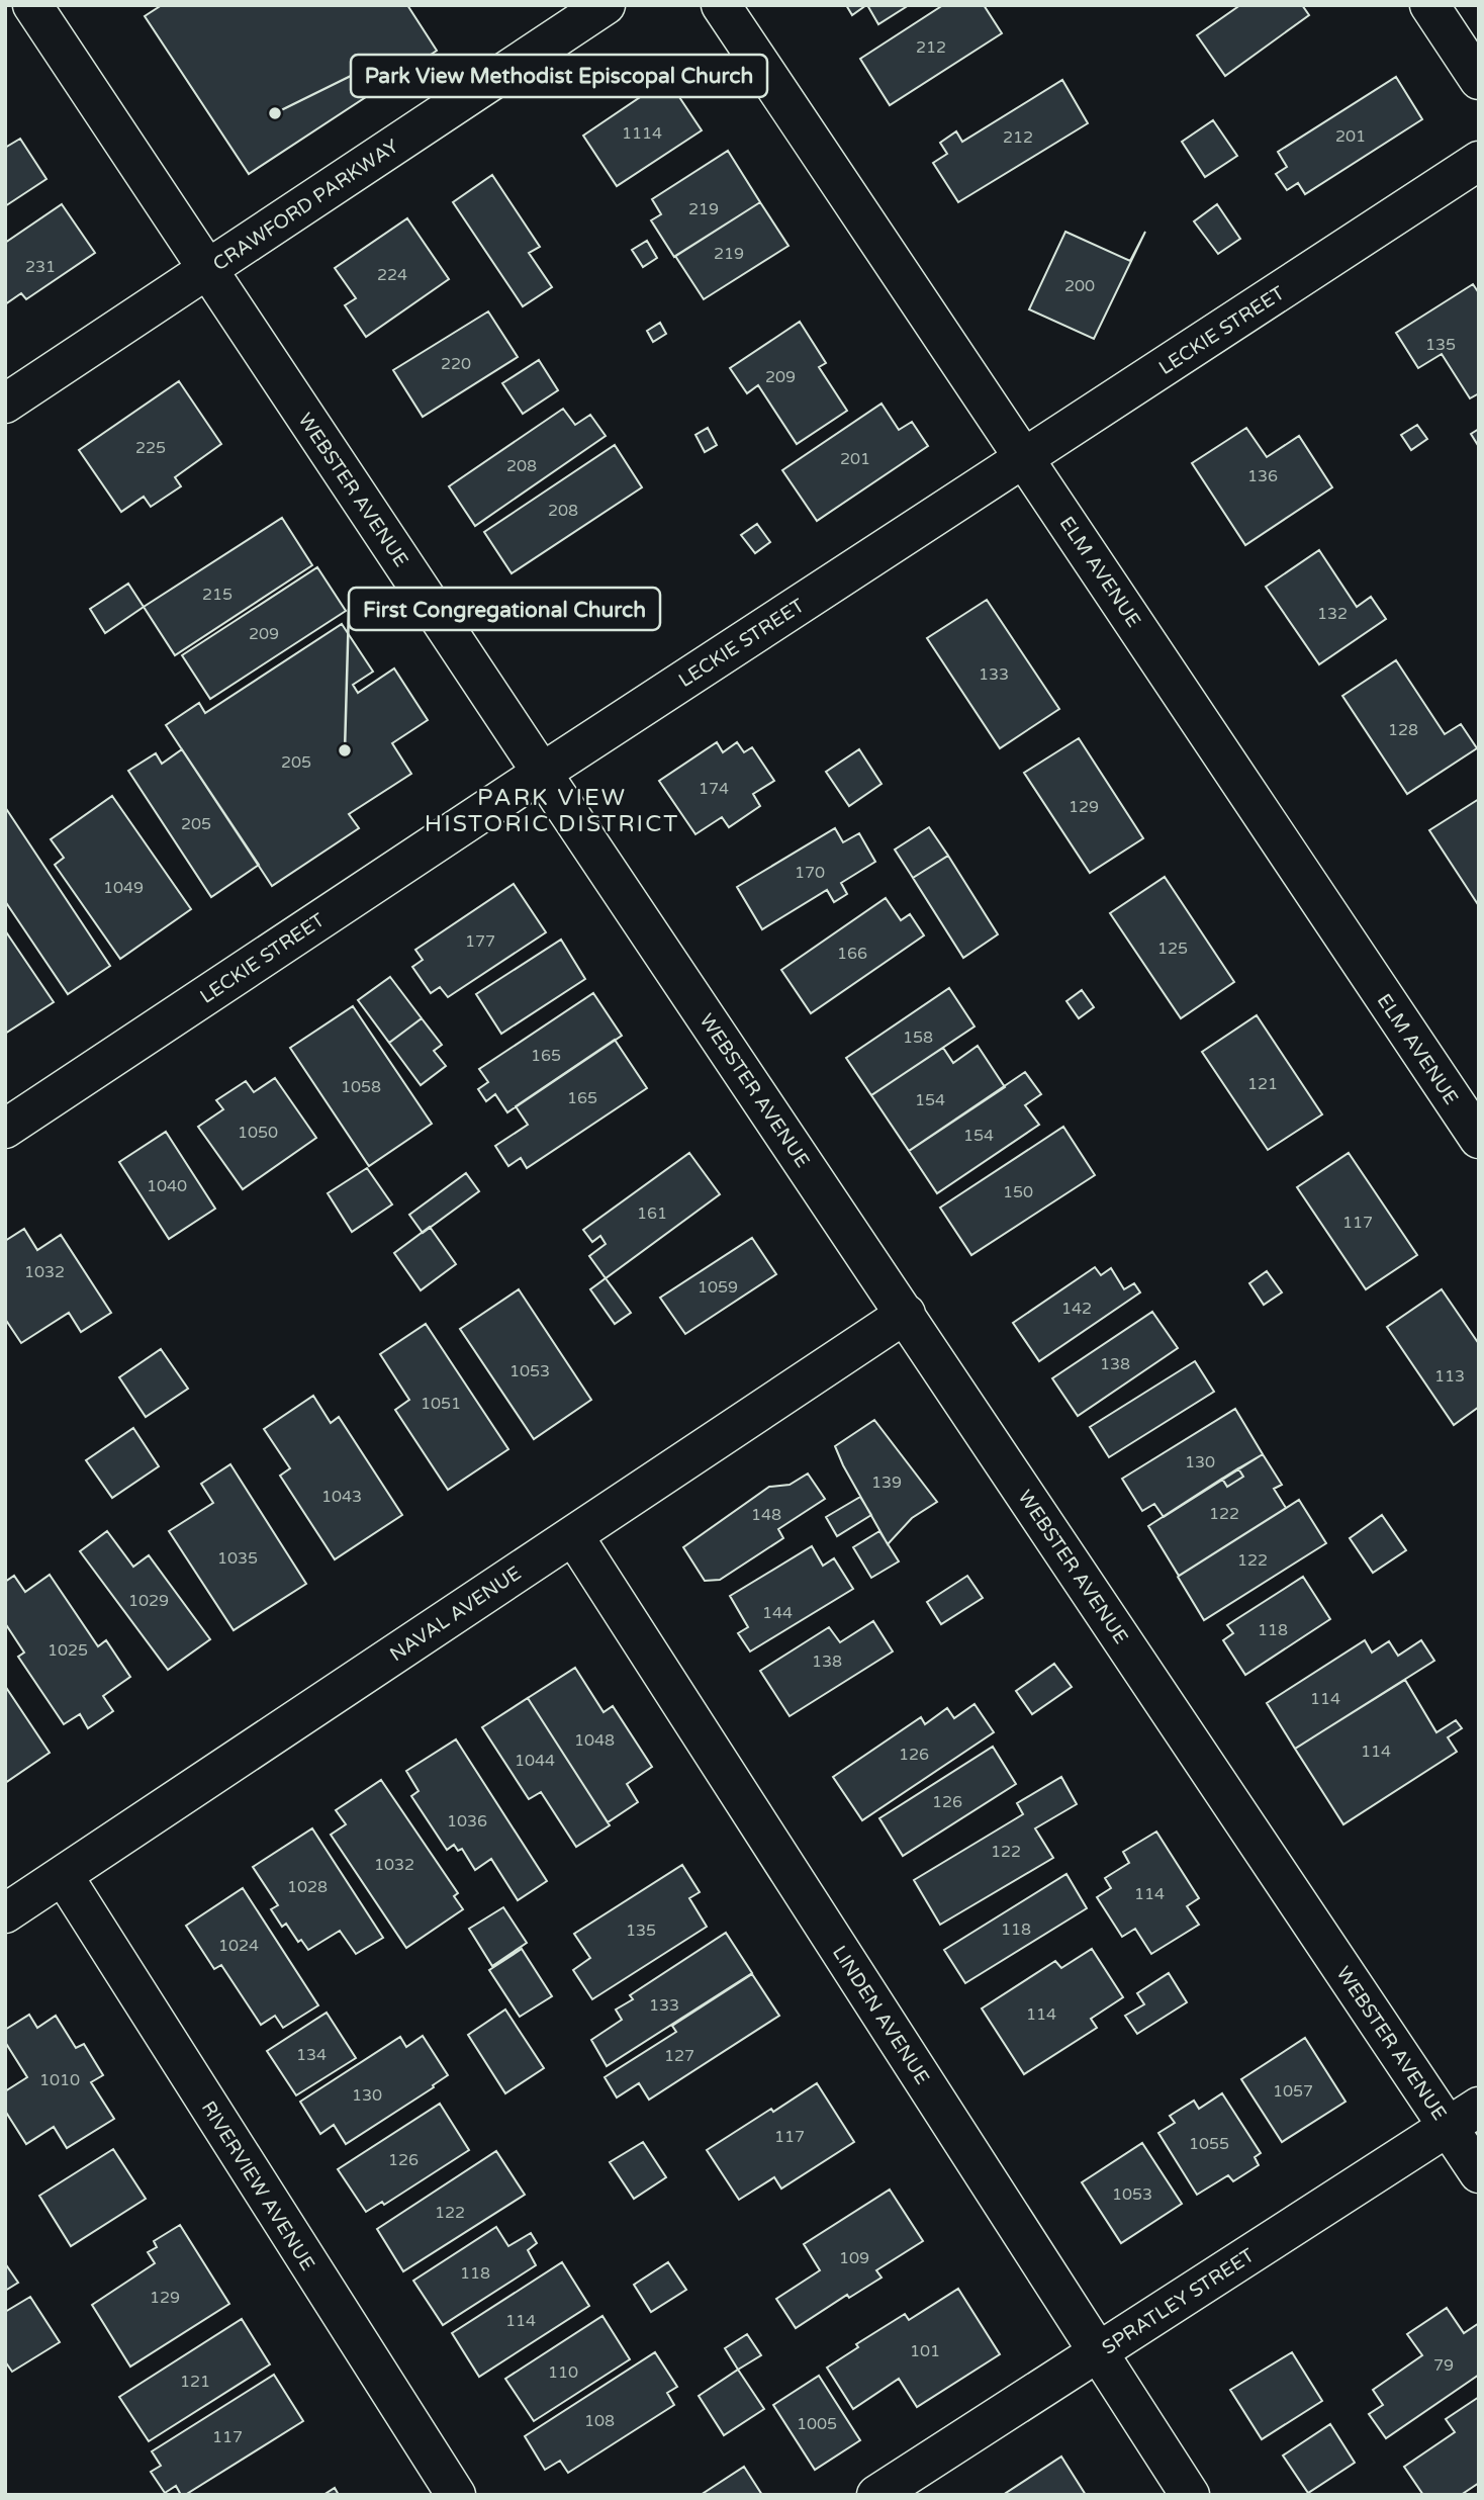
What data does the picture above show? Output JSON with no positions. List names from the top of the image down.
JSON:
{
  "streets": {
    "street": [
      "CRAWFORD PARKWAY",
      "LECKIE STREET",
      "WEBSTER AVENUE",
      "ELM AVENUE",
      "NAVAL AVENUE",
      "LINDEN AVENUE",
      "RIVERVIEW AVENUE",
      "SPRATLEY STREET"
    ]
  },
  "crossings": [
    ["CRAWFORD PARKWAY", "WEBSTER AVENUE"],
    ["LECKIE STREET", "WEBSTER AVENUE"],
    ["LECKIE STREET", "ELM AVENUE"],
    ["WEBSTER AVENUE", "NAVAL AVENUE"],
    ["WEBSTER AVENUE", "SPRATLEY STREET"],
    ["NAVAL AVENUE", "LINDEN AVENUE"],
    ["NAVAL AVENUE", "RIVERVIEW AVENUE"],
    ["LINDEN AVENUE", "SPRATLEY STREET"]
  ],
  "districts": ["PARK VIEW HISTORIC DISTRICT"],
  "places": ["Park View Methodist Episcopal Church", "First Congregational Church"],
  "house_numbers": [
    "212",
    "1114",
    "201",
    "212",
    "219",
    "219",
    "231",
    "224",
    "200",
    "135",
    "220",
    "209",
    "225",
    "201",
    "208",
    "136",
    "208",
    "215",
    "132",
    "209",
    "133",
    "128",
    "205",
    "174",
    "129",
    "205",
    "170",
    "1049",
    "177",
    "125",
    "166",
    "158",
    "165",
    "121",
    "1058",
    "165",
    "154",
    "1050",
    "154",
    "1040",
    "150",
    "161",
    "117",
    "1032",
    "1059",
    "142",
    "138",
    "1053",
    "113",
    "1051",
    "130",
    "139",
    "1043",
    "122",
    "148",
    "1035",
    "122",
    "1029",
    "144",
    "118",
    "1025",
    "138",
    "114",
    "1048",
    "114",
    "126",
    "1044",
    "126",
    "1036",
    "122",
    "1032",
    "1028",
    "114",
    "118",
    "135",
    "1024",
    "133",
    "114",
    "134",
    "127",
    "1010",
    "1057",
    "130",
    "117",
    "1055",
    "126",
    "1053",
    "122",
    "109",
    "118",
    "129",
    "114",
    "101",
    "79",
    "110",
    "121",
    "108",
    "1005",
    "117"
  ]
}
